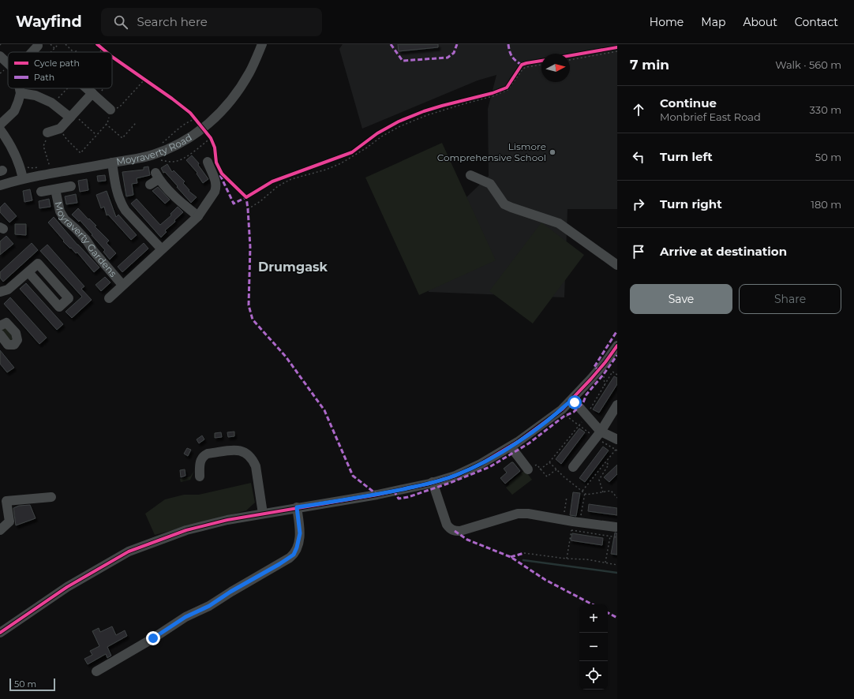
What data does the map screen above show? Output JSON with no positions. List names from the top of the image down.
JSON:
{
  "streets": {
    "street": ["Moyraverty Road", "Moyraverty Gardens"]
  },
  "districts": ["Drumgask"],
  "places": ["Lismore Comprehensive School"],
  "legend": ["Cycle path", "Path"],
  "scale_bar": "50 m",
  "north": "right",
  "page": {
    "header": "Wayfind",
    "search": "Search here",
    "nav": [
      "Home",
      "Map",
      "About",
      "Contact"
    ],
    "heading": ["7 min", "Walk · 560 m"],
    "list": [
      ["Continue", "Monbrief East Road", "330 m"],
      ["Turn left", "50 m"],
      ["Turn right", "180 m"],
      "Arrive at destination"
    ],
    "buttons": ["Save", "Share"],
    "map_buttons": ["+", "−"],
    "scale": "50 m"
  }
}
